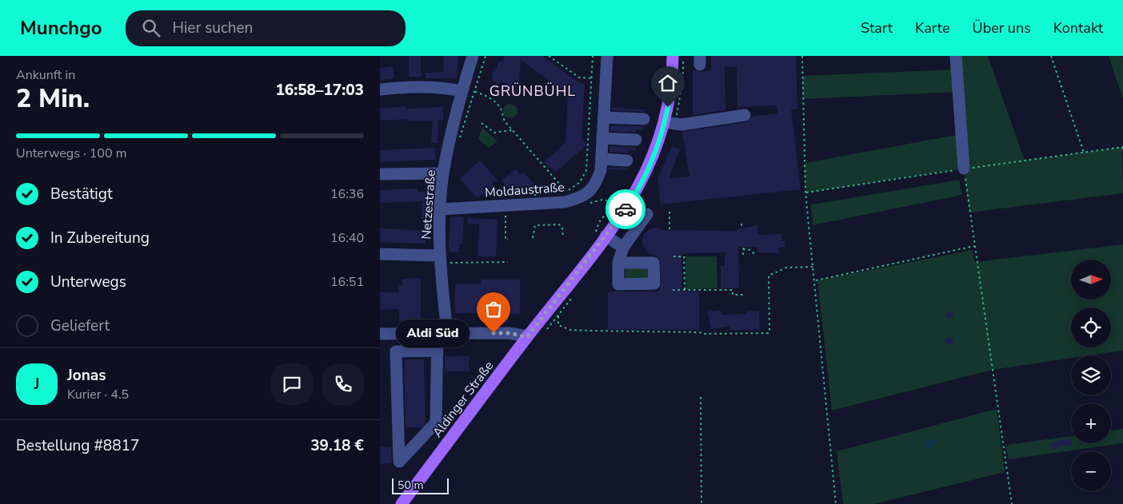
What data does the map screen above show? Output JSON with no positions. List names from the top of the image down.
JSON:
{
  "streets": {
    "main road": ["Aldinger Straße"],
    "street": ["Moldaustraße", "Netzestraße"]
  },
  "crossings": [
    ["Moldaustraße", "Netzestraße"]
  ],
  "districts": ["GRÜNBÜHL"],
  "places": ["Aldi Süd"],
  "scale_bar": "50 m",
  "north": "right",
  "page": {
    "header": "Munchgo",
    "search": "Hier suchen",
    "nav": [
      "Start",
      "Karte",
      "Über uns",
      "Kontakt"
    ],
    "heading": ["2 Min.", "Ankunft in", "16:58–17:03"],
    "panel": [
      "Jonas",
      "Kurier · 4.5",
      "Bestellung #8817",
      "39.18 €"
    ],
    "bar": "Unterwegs · 100 m",
    "list": [
      ["Bestätigt", "16:36"],
      ["In Zubereitung", "16:40"],
      ["Unterwegs", "16:51"],
      "Geliefert"
    ],
    "map_buttons": ["+", "−"],
    "bubble": "Aldi Süd",
    "round": "J",
    "scale": "50 m"
  }
}
